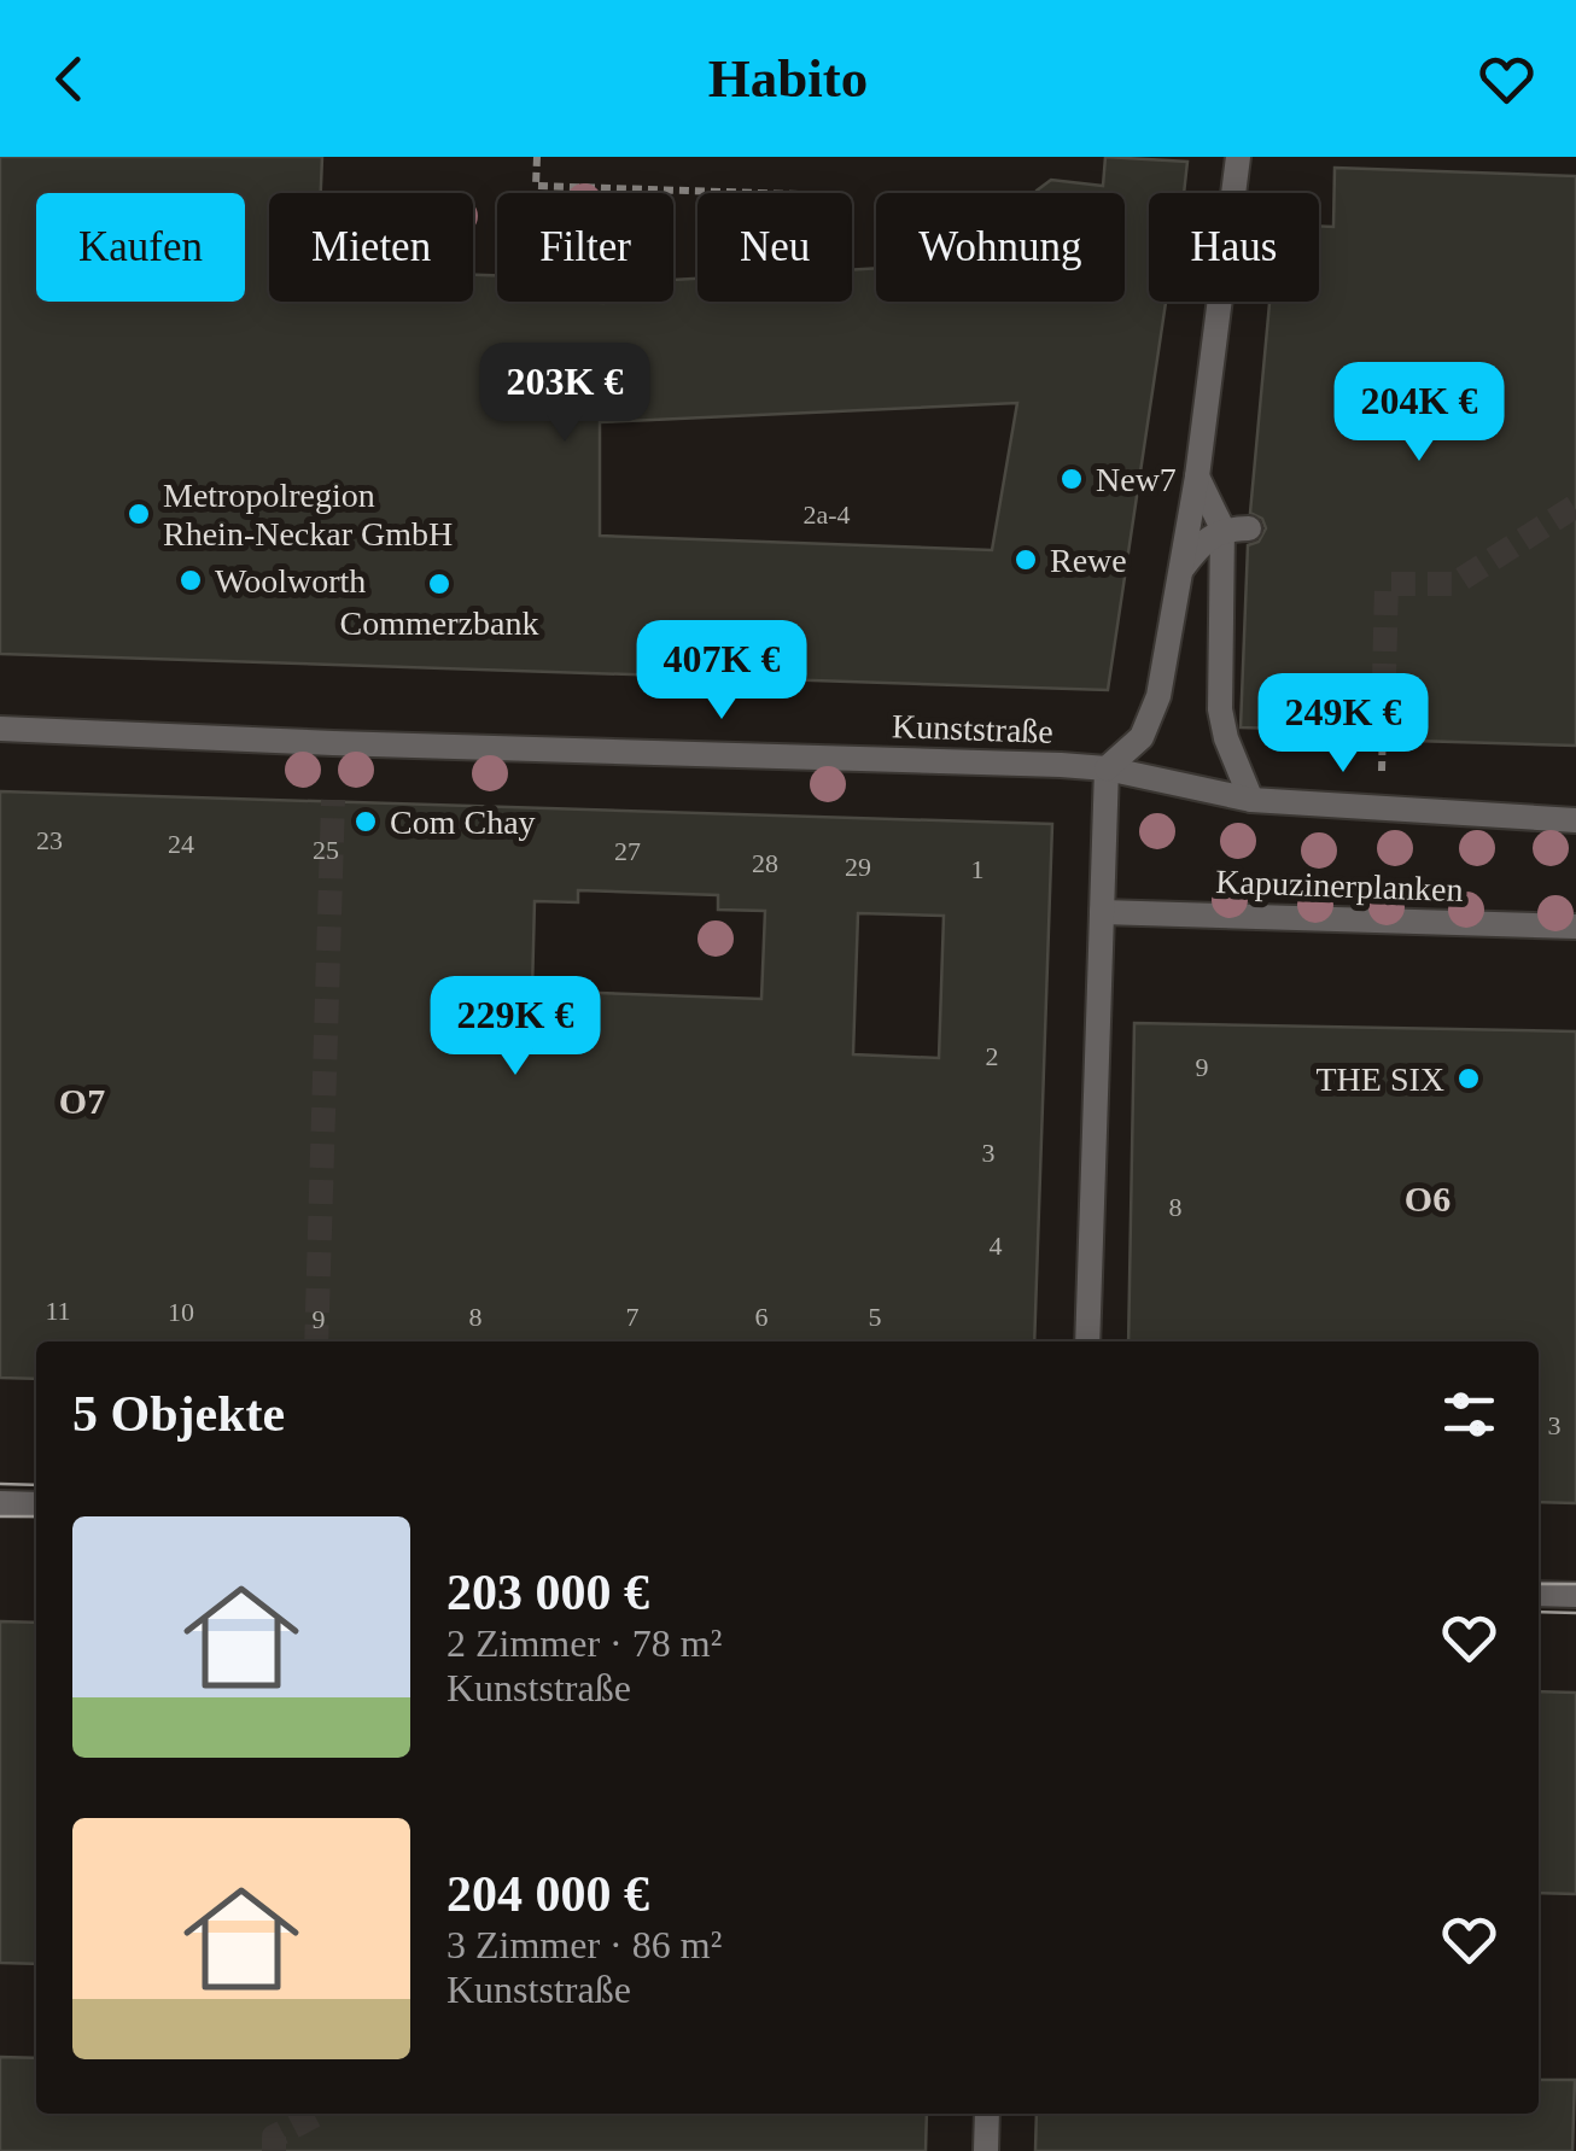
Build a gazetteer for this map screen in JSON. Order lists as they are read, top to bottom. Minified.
{"streets":{"street":["Kunststraße","Kapuzinerplanken"]},"districts":["O7","O6"],"places":["New7","Metropolregion Rhein-Neckar GmbH","Rewe","Woolworth","Commerzbank","Com Chay","THE SIX"],"house_numbers":["2a-4","23","24","25","27","28","29","1","2","9","3","8","4","11","10","8","7","6","5","9","3"],"page":{"header":"Habito","chip":["Kaufen","Mieten","Filter","Neu","Wohnung","Haus"],"price":["203K €","204K €","407K €","249K €","229K €"],"heading":"5 Objekte","list":[{"name":"203 000 €","note":"2 Zimmer · 78 m² · Kunststraße"},{"name":"204 000 €","note":"3 Zimmer · 86 m² · Kunststraße"}]}}
